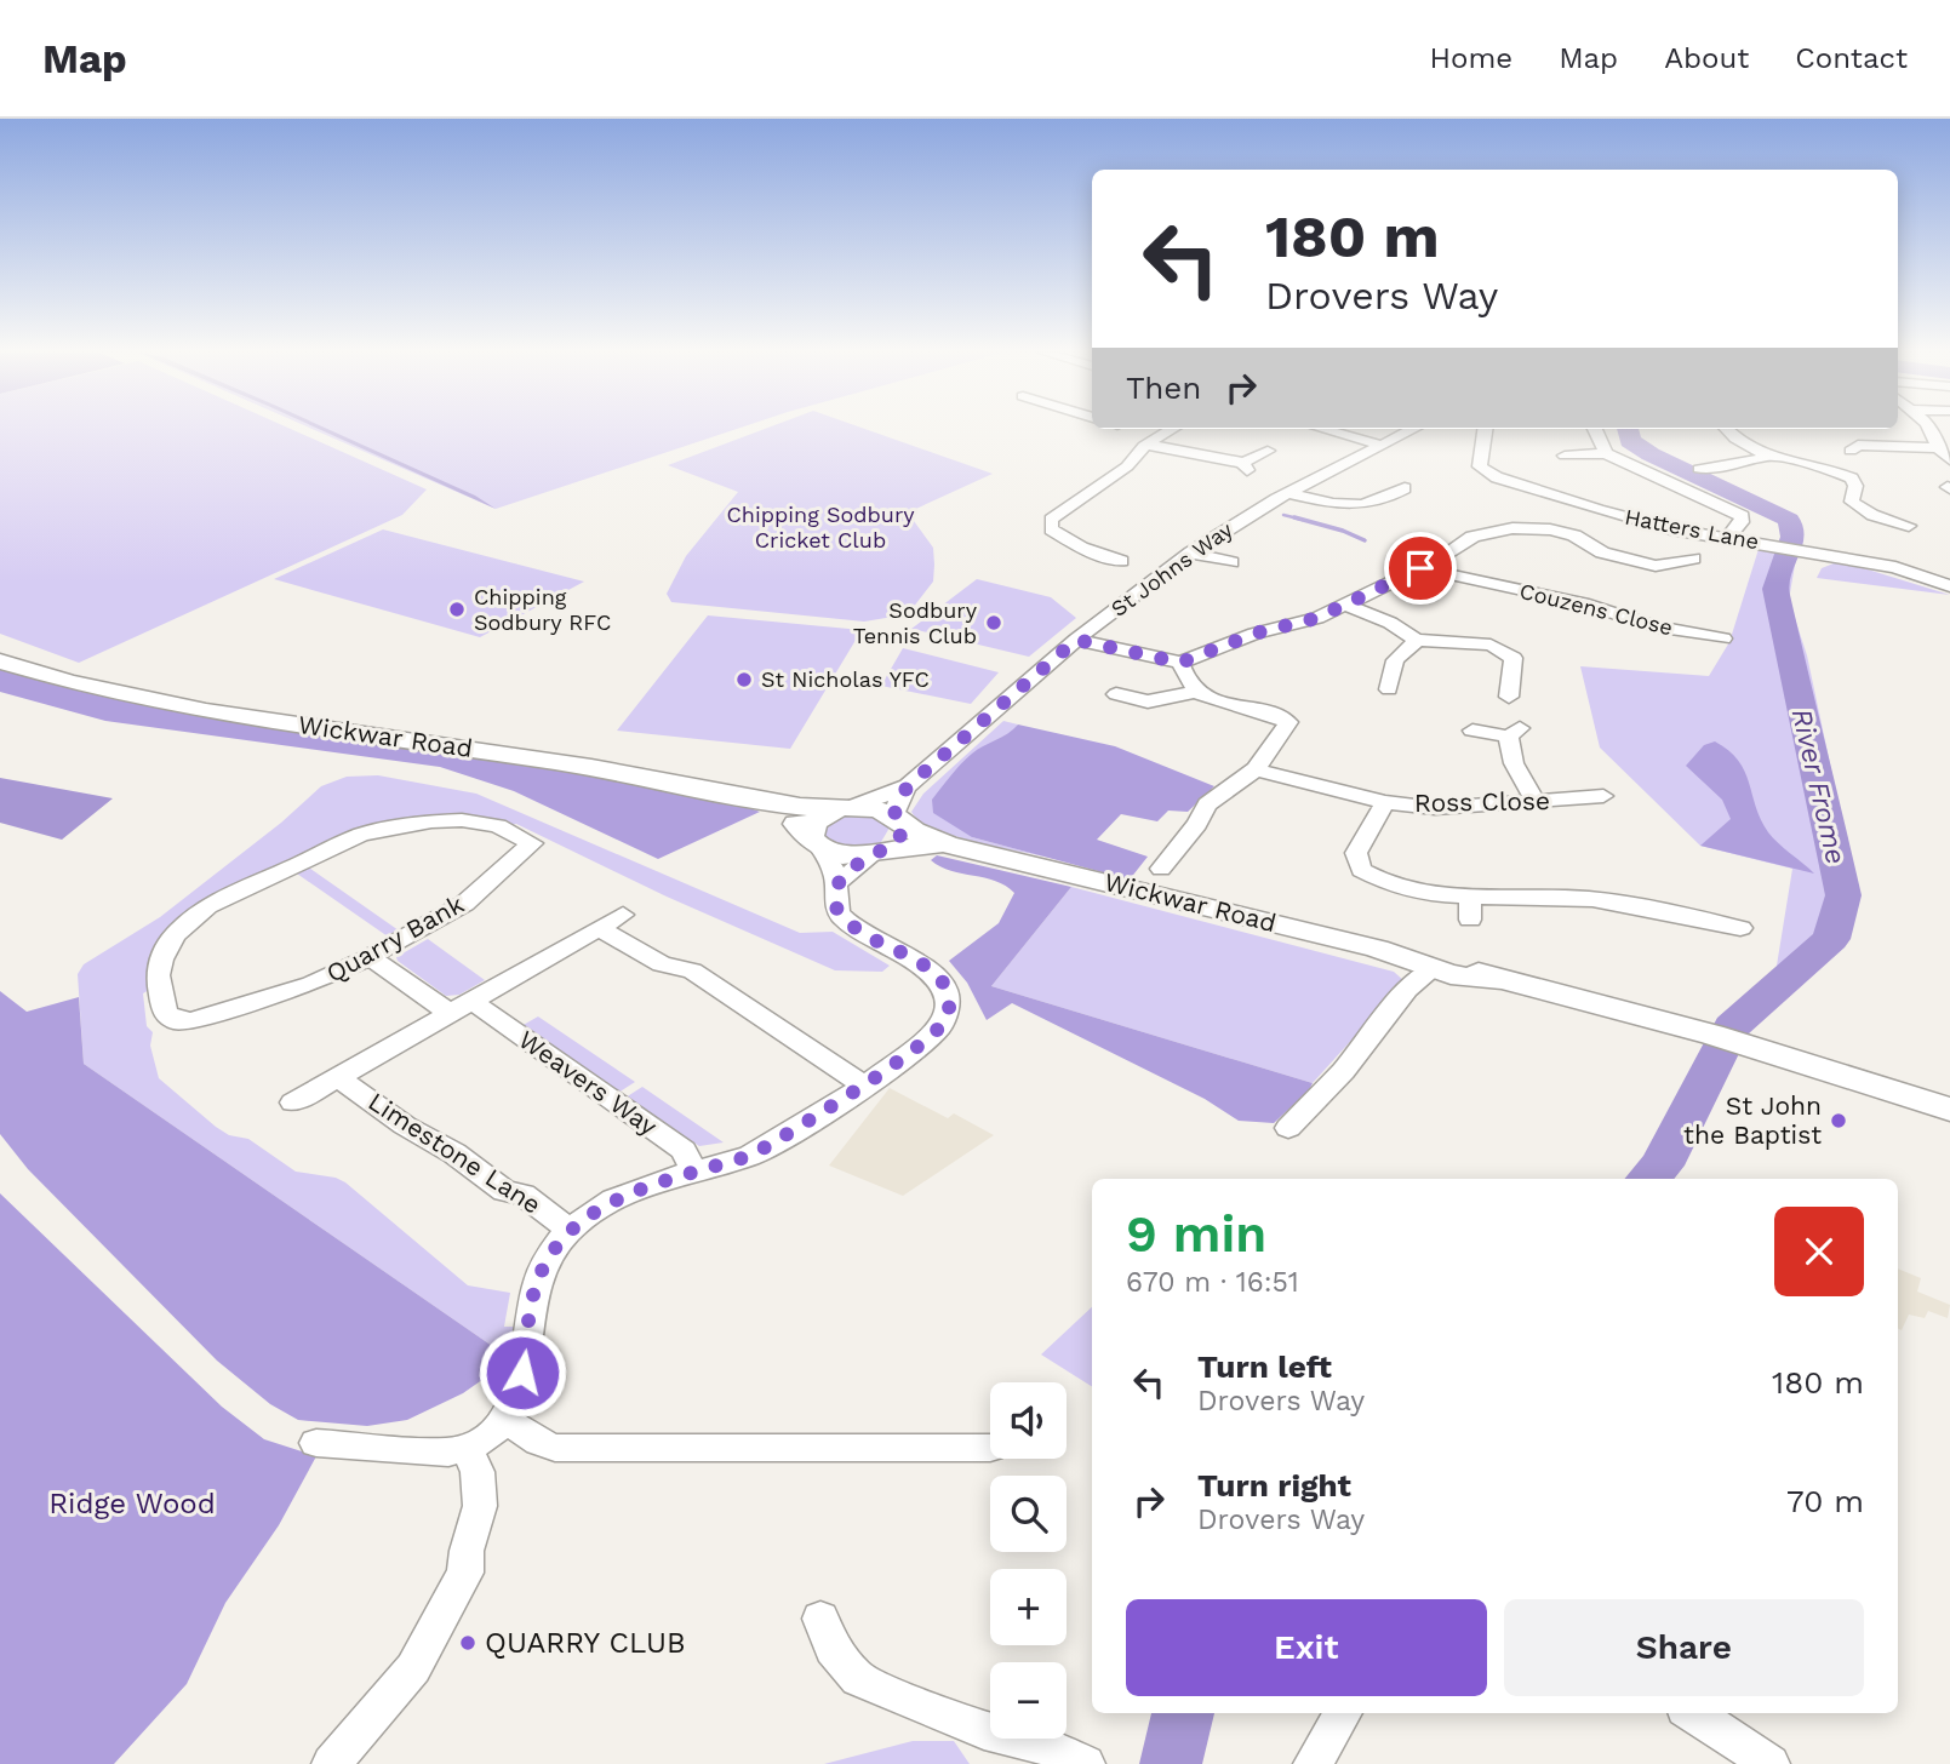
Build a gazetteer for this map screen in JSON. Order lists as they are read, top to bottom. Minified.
{"streets":{"main road":["Wickwar Road"],"street":["Hatters Lane","St Johns Way","Couzens Close","Ross Close","Quarry Bank","Weavers Way","Limestone Lane"]},"crossings":[["St Johns Way","Wickwar Road"],["Quarry Bank","Weavers Way"]],"water":["River Frome"],"parks":["Chipping Sodbury Cricket Club","Ridge Wood"],"places":["Chipping Sodbury RFC","Sodbury Tennis Club","St Nicholas YFC","St John the Baptist","QUARRY CLUB"],"page":{"header":"Map","nav":["Home","Map","About","Contact"],"turn":["180 m","Drovers Way"],"then":"Then","heading":["9 min","670 m · 16:51"],"list":[{"name":"Turn left","note":"Drovers Way","value":"180 m"},{"name":"Turn right","note":"Drovers Way","value":"70 m"}],"map_buttons":["+","−"],"buttons":["Exit","Share"]}}
